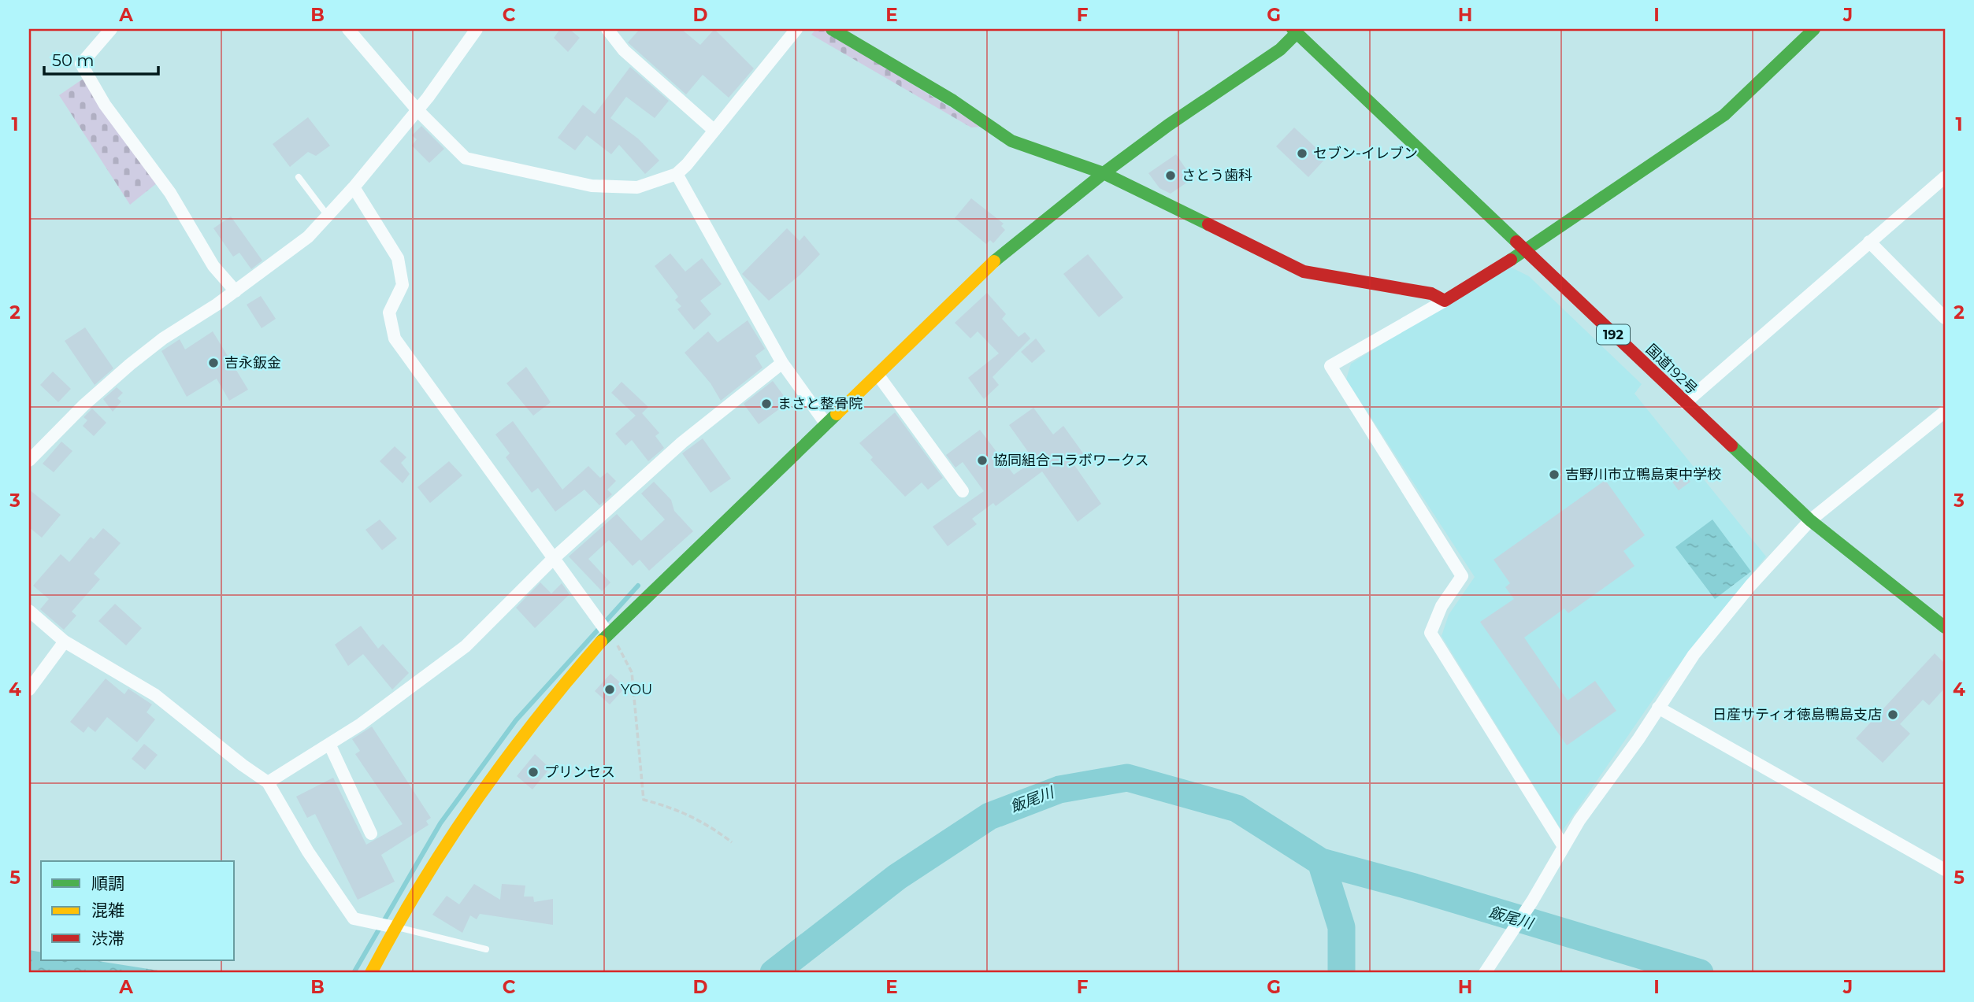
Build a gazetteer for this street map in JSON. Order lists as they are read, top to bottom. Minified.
{"streets":{"main road":["192","国道192号"]},"water":["飯尾川"],"places":["セブン-イレブン","さとう歯科","吉永鈑金","まさと整骨院","協同組合コラボワークス","吉野川市立鴨島東中学校","YOU","日産サティオ徳島鴨島支店","プリンセス"],"legend":["順調","混雑","渋滞"],"scale_bar":"50 m","grid":{"columns":["A","B","C","D","E","F","G","H","I","J"],"rows":["1","2","3","4","5"]}}
